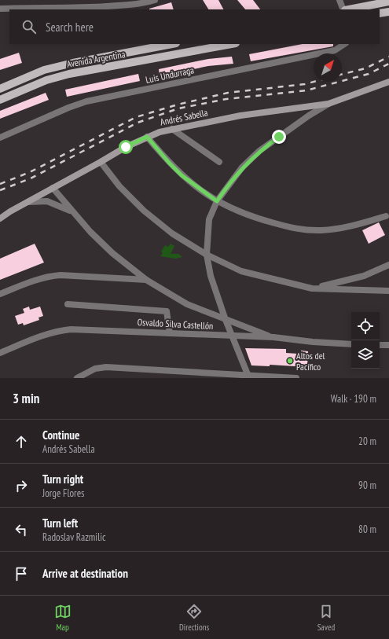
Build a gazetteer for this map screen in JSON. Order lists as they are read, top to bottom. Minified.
{"streets":{"main road":["Avenida Argentina","Andrés Sabella"],"street":["Luis Undurraga","Osvaldo Silva Castellón"]},"places":["Altos del Pacífico"],"north":"top right","page":{"search":"Search here","heading":["3 min","Walk · 190 m"],"list":[["Continue","Andrés Sabella","20 m"],["Turn right","Jorge Flores","90 m"],["Turn left","Radoslav Razmilic","80 m"],"Arrive at destination"],"nav":["Map","Directions","Saved"]}}
